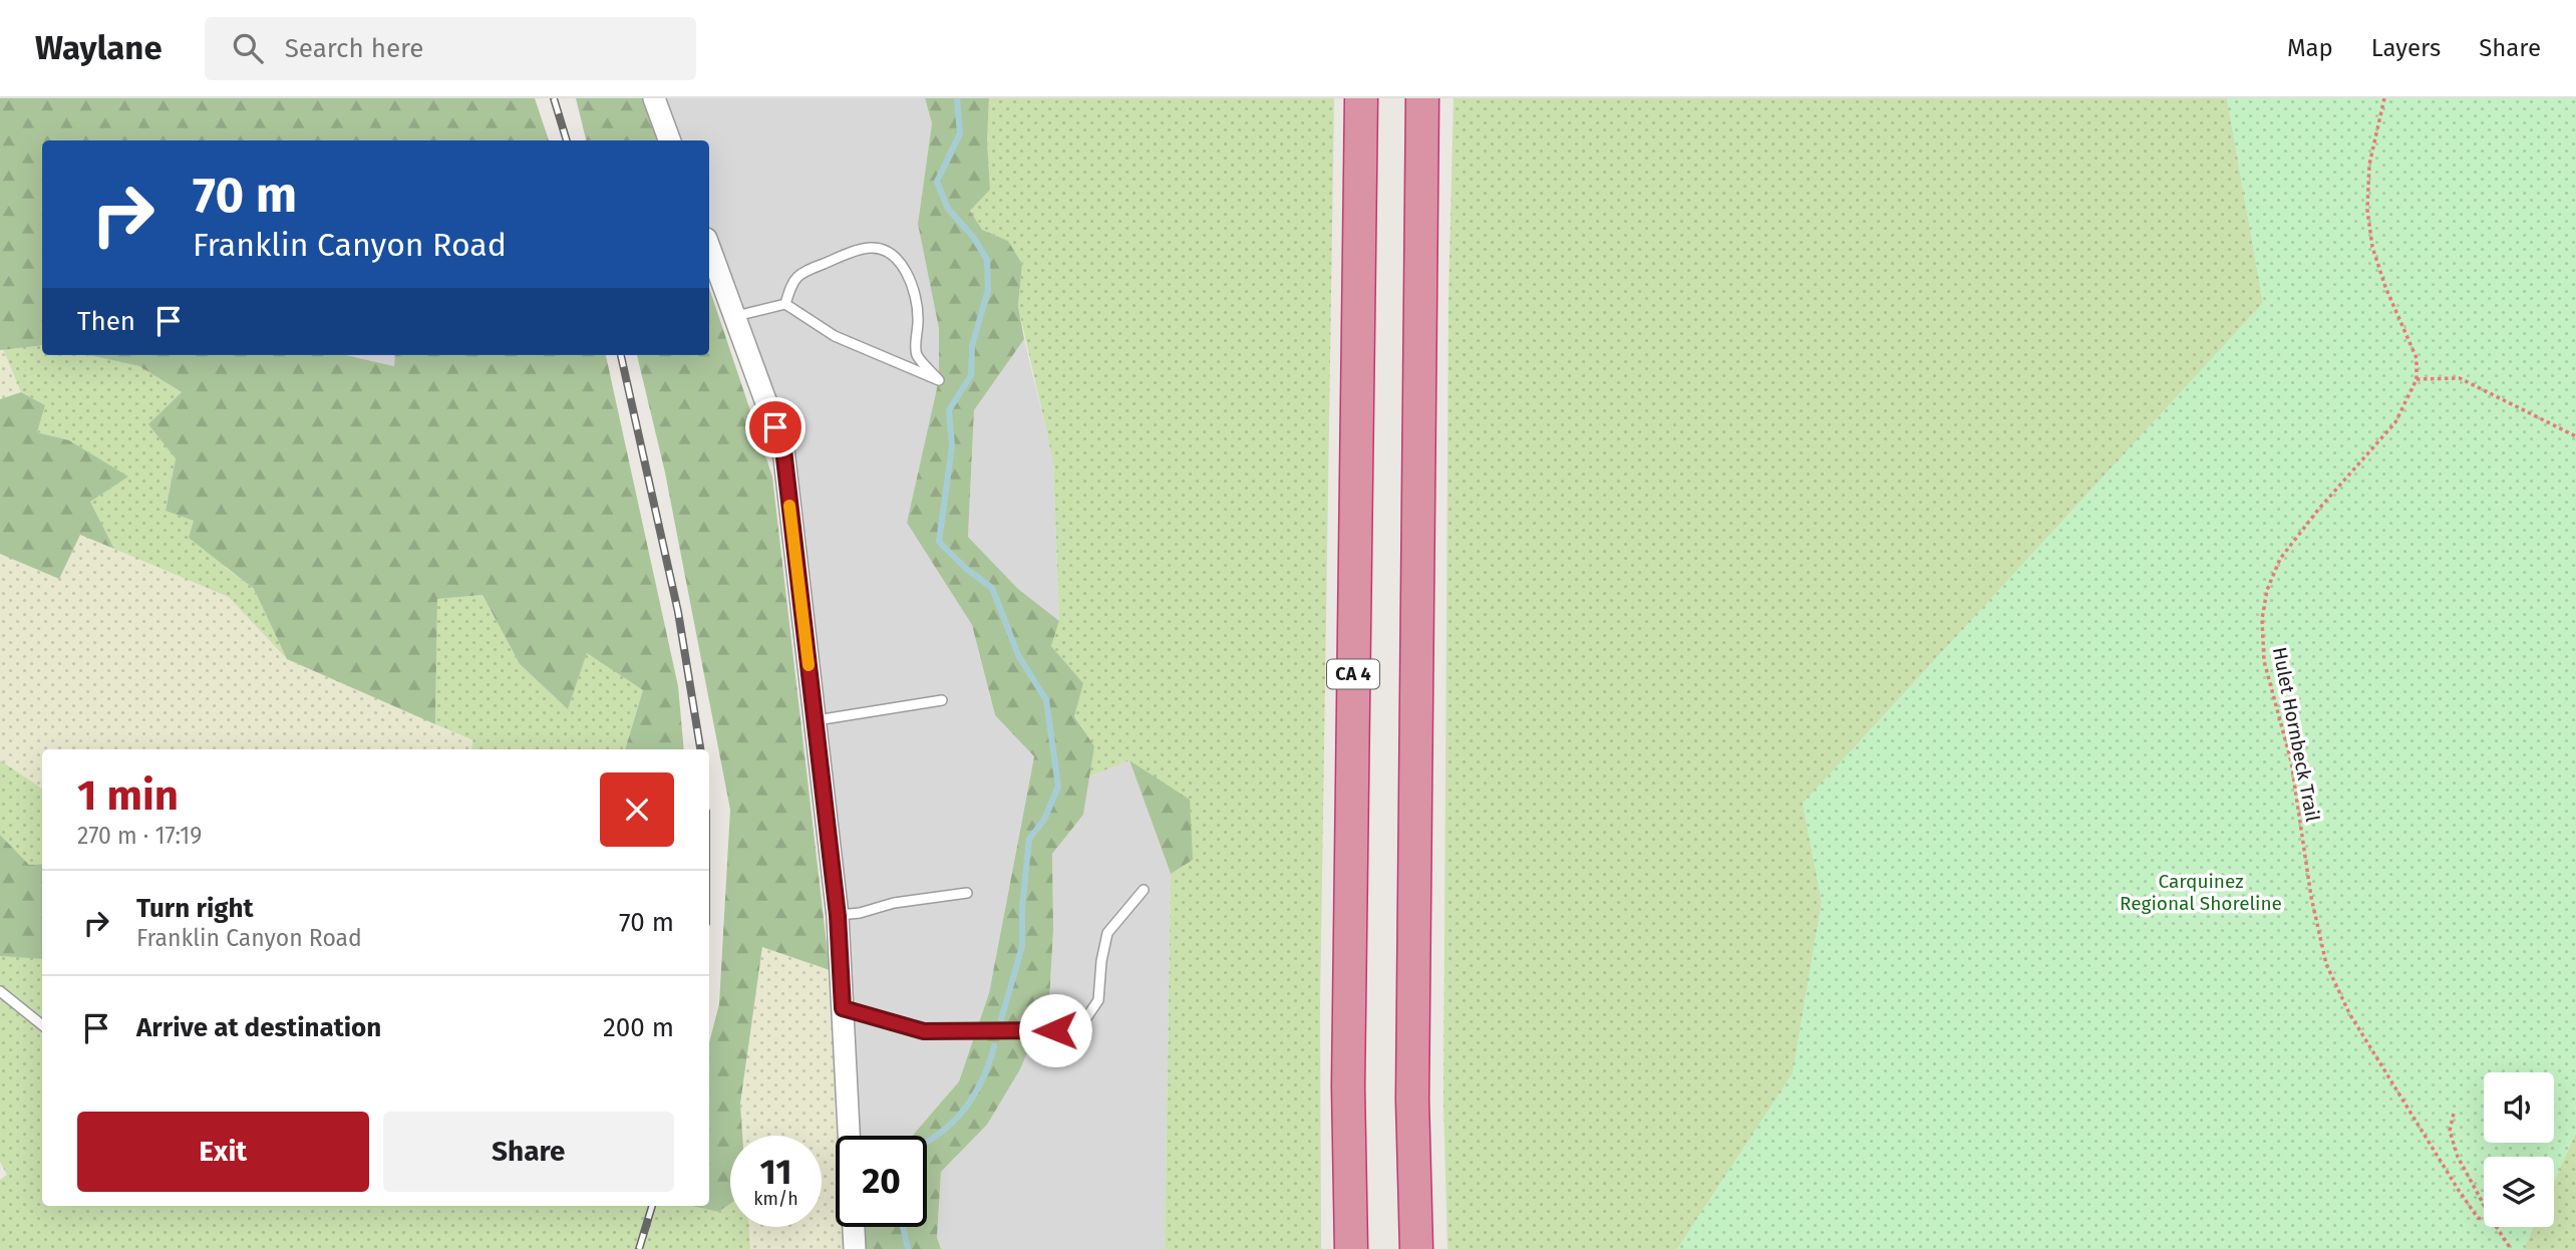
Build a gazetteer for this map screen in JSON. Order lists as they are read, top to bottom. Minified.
{"streets":{"highway":["CA 4"],"path":["Hulet Hornbeck Trail"]},"parks":["Carquinez Regional Shoreline"],"page":{"header":"Waylane","search":"Search here","nav":["Map","Layers","Share"],"turn":["70 m","Franklin Canyon Road"],"then":"Then","heading":["1 min","270 m · 17:19"],"list":[{"name":"Turn right","note":"Franklin Canyon Road","value":"70 m"},{"name":"Arrive at destination","value":"200 m"}],"buttons":["Exit","Share"],"speed":"11 km/h","limit":"20"}}
